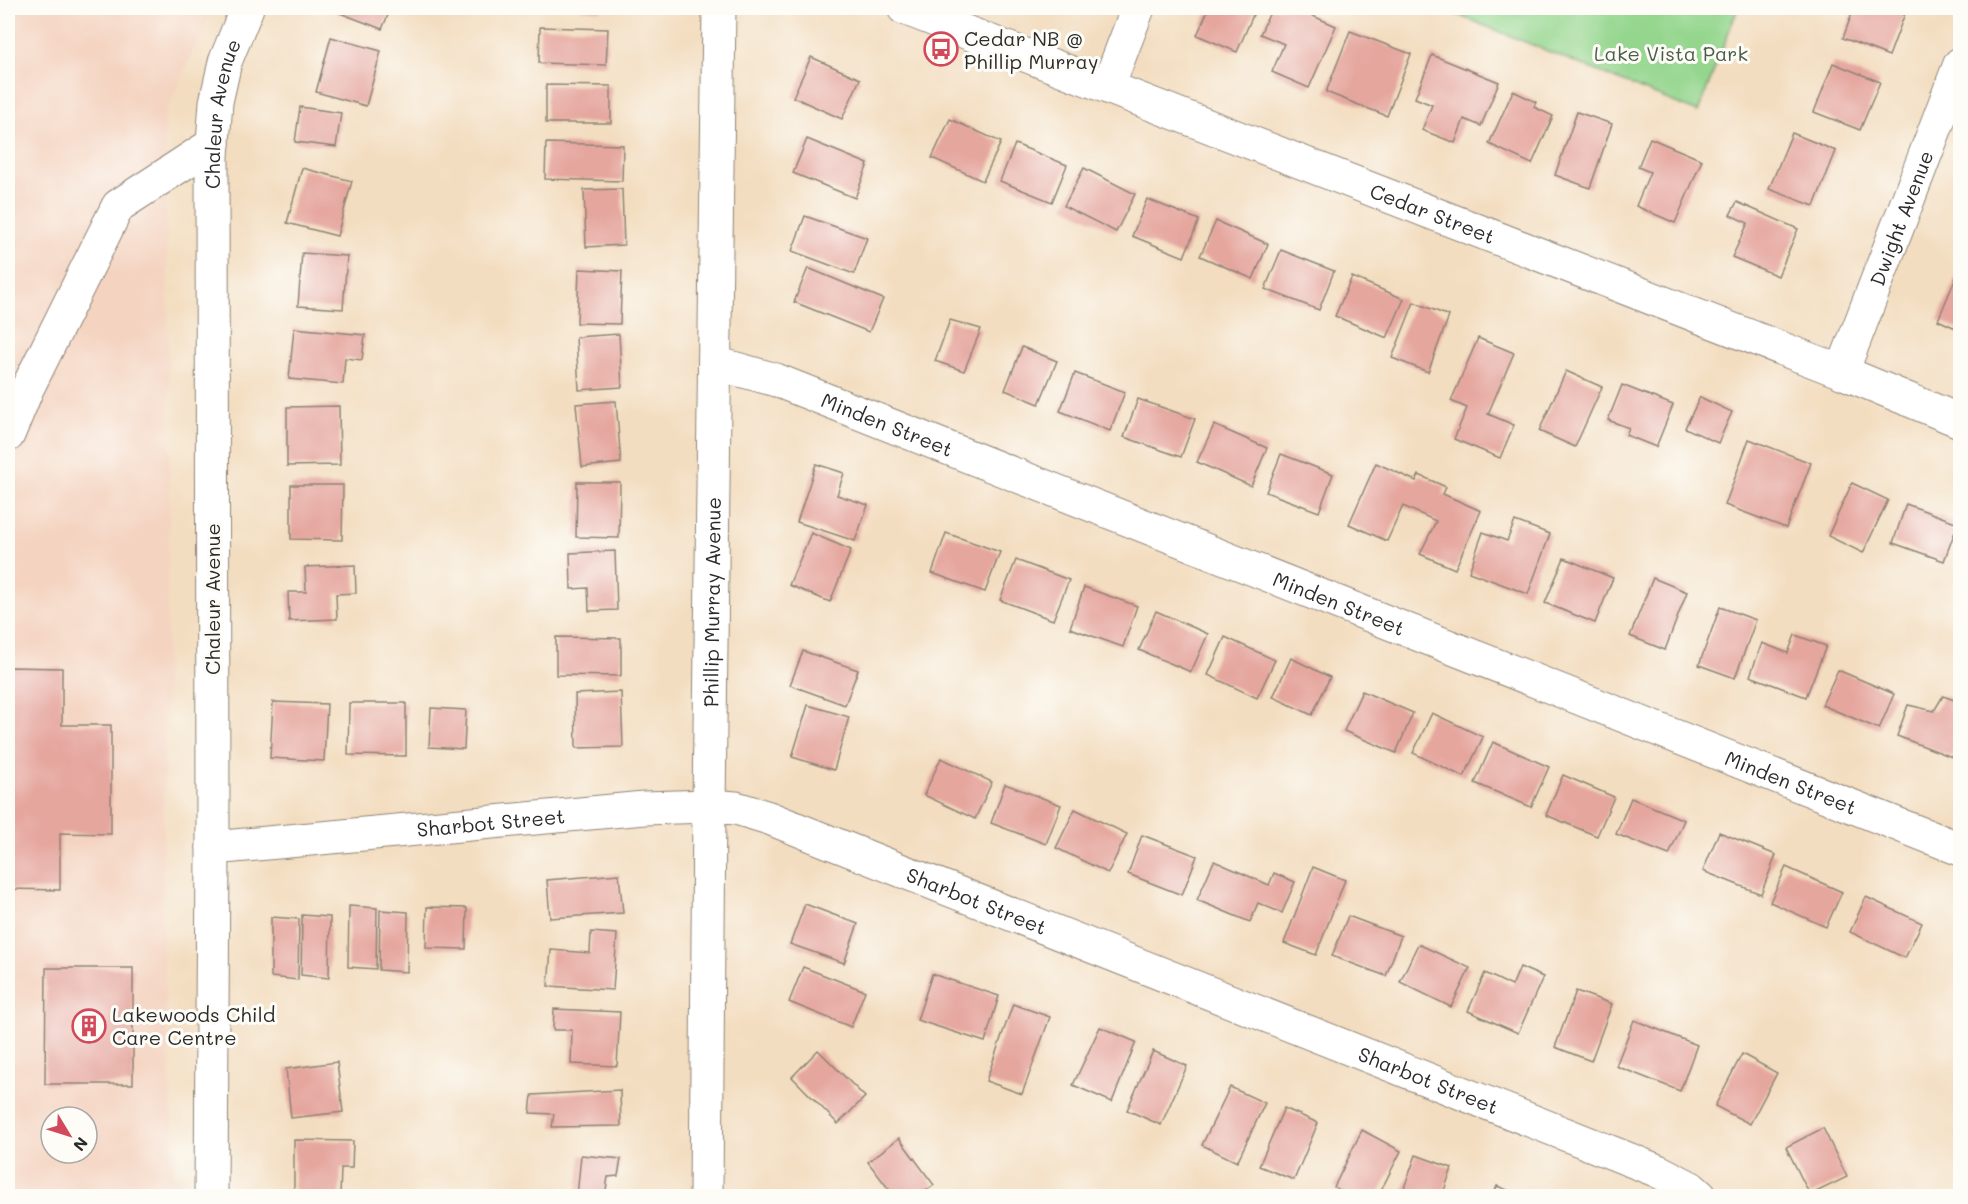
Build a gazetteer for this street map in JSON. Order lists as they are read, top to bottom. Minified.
{"streets":{"street":["Chaleur Avenue","Cedar Street","Dwight Avenue","Minden Street","Phillip Murray Avenue","Sharbot Street"]},"crossings":[["Chaleur Avenue","Sharbot Street"],["Cedar Street","Dwight Avenue"],["Minden Street","Phillip Murray Avenue"],["Phillip Murray Avenue","Sharbot Street"]],"parks":["Lake Vista Park"],"places":{"bus stop":["Cedar NB @ Phillip Murray"],"building":["Lakewoods Child Care Centre"]},"north":"bottom right"}
